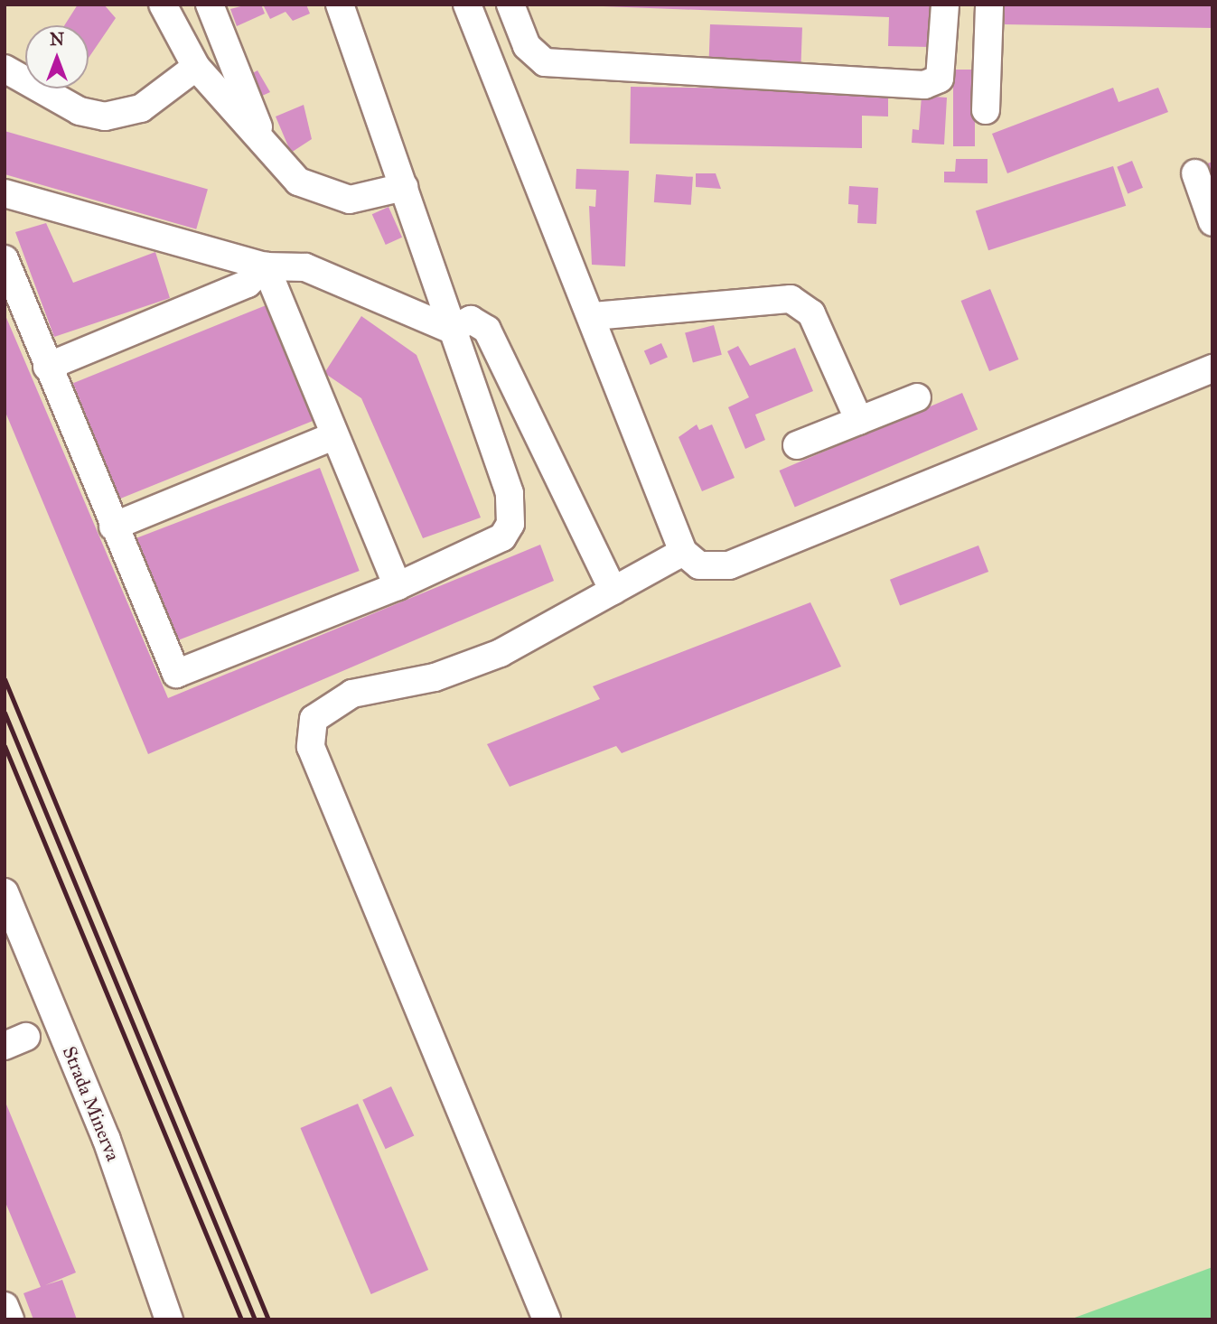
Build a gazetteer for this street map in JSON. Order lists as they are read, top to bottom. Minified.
{"streets":{"street":["Strada Minerva"]},"north":"top"}
